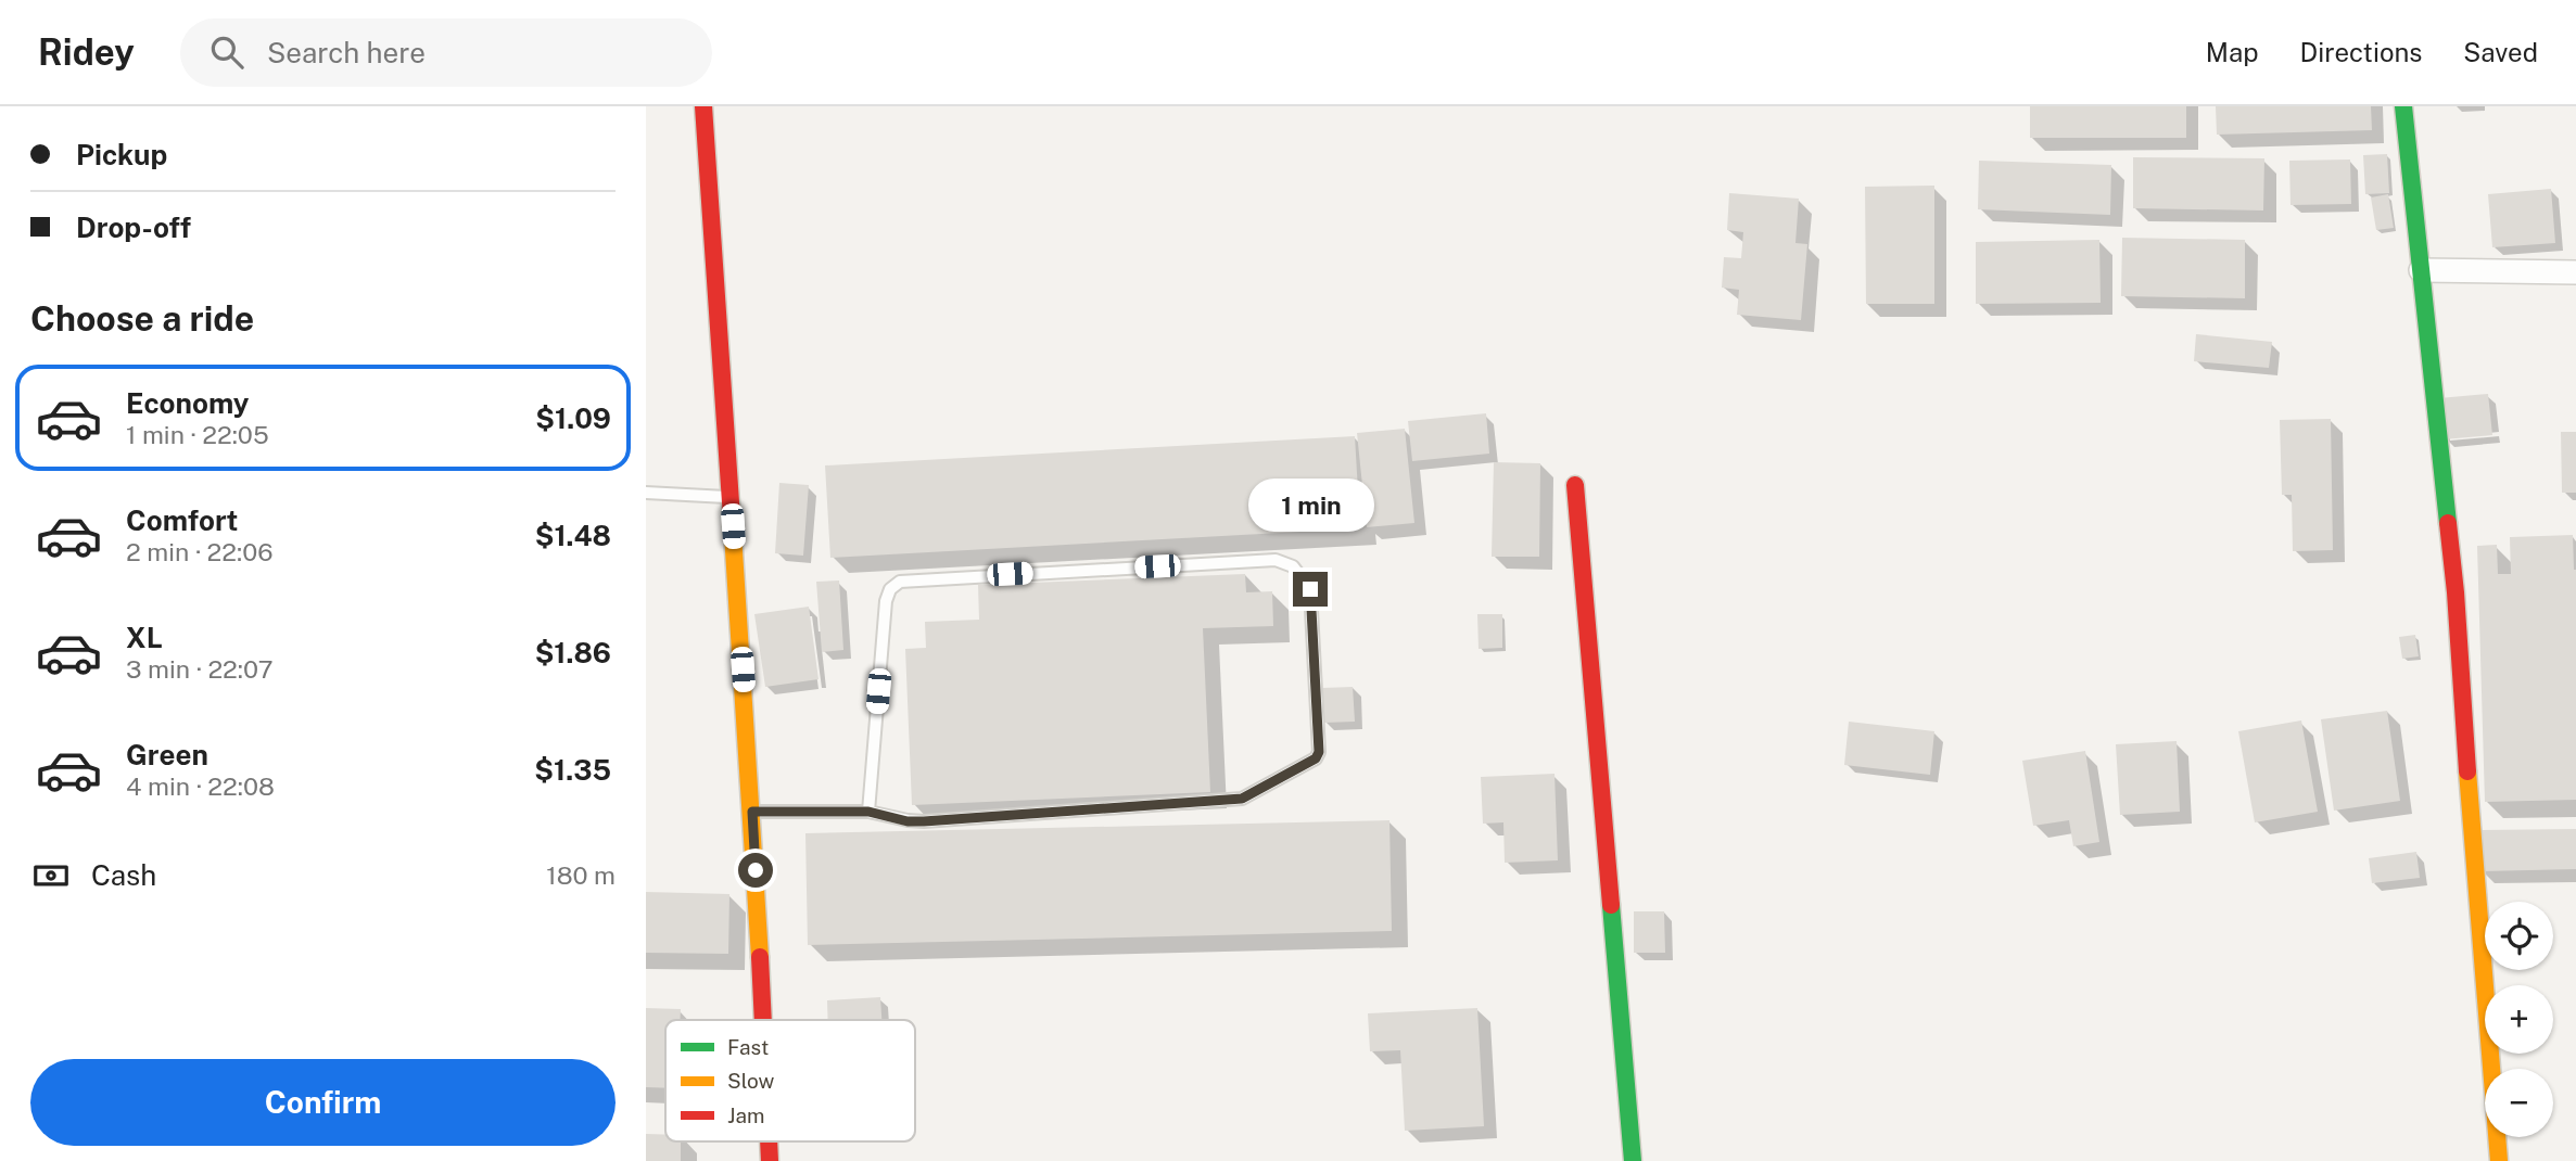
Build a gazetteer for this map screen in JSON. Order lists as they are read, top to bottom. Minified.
{"legend":["Fast","Slow","Jam"],"page":{"header":"Ridey","search":"Search here","nav":["Map","Directions","Saved"],"banner":["Pickup","Drop-off"],"heading":"Choose a ride","list":[{"name":"Economy","note":"1 min · 22:05","value":"$1.09"},{"name":"Comfort","note":"2 min · 22:06","value":"$1.48"},{"name":"XL","note":"3 min · 22:07","value":"$1.86"},{"name":"Green","note":"4 min · 22:08","value":"$1.35"}],"bubble":"1 min","pay":["Cash","180 m"],"map_buttons":["+","−"],"buttons":"Confirm"}}
